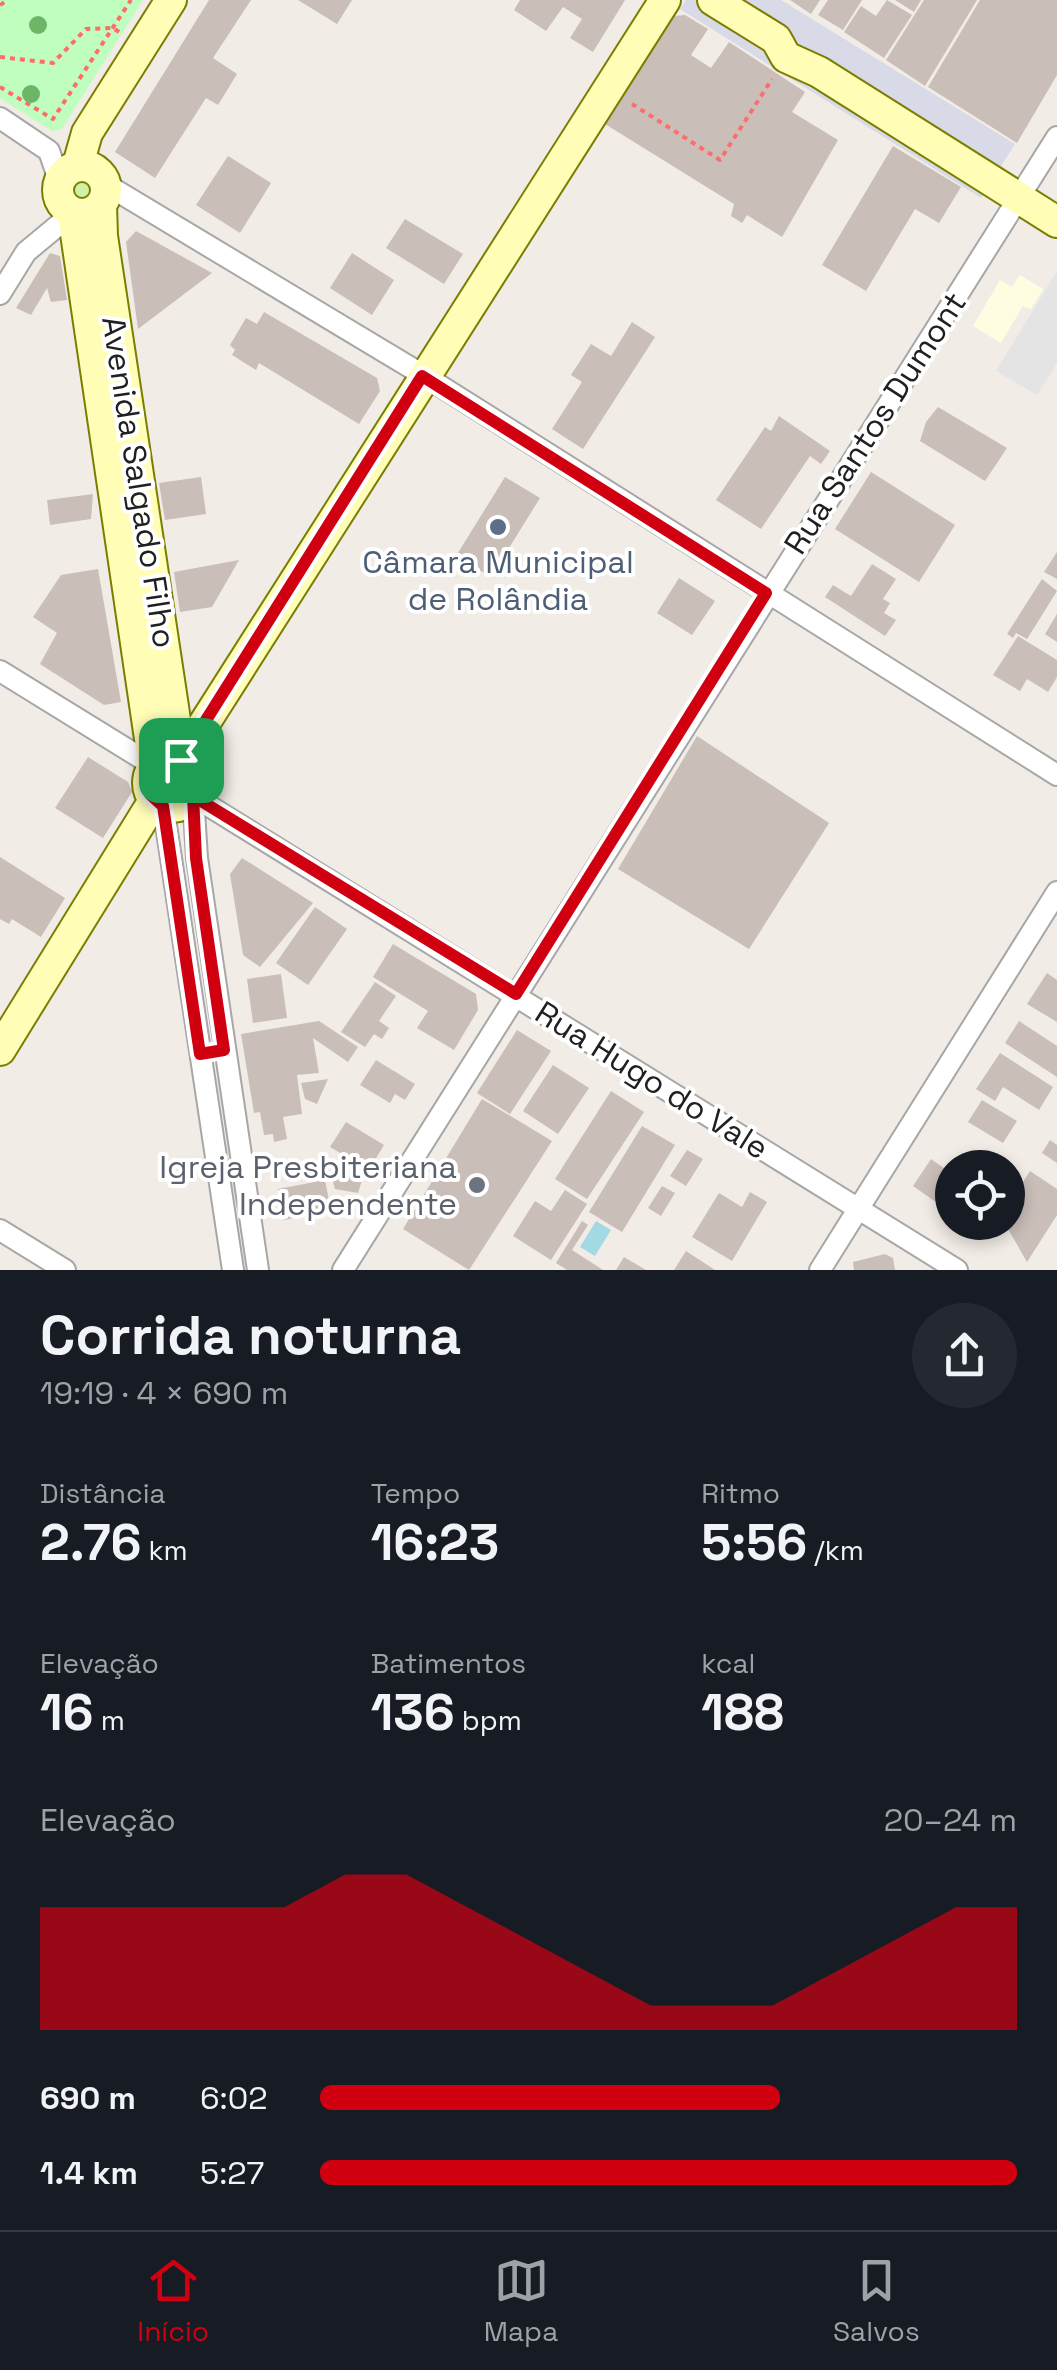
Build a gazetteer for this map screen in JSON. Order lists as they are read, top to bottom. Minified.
{"streets":{"street":["Rua Santos Dumont","Avenida Salgado Filho","Rua Hugo do Vale"]},"crossings":[["Rua Santos Dumont","Rua Hugo do Vale"],["Avenida Salgado Filho","Rua Hugo do Vale"]],"places":["Câmara Municipal de Rolândia","Igreja Presbiteriana Independente"],"page":{"heading":["Corrida noturna","19:19 · 4 × 690 m"],"stats":[["Distância","2.76 km"],["Tempo","16:23"],["Ritmo","5:56 /km"],["Elevação","16 m"],["Batimentos","136 bpm"],["kcal","188"]],"chart":["Elevação","20–24 m"],"list":[{"name":"690 m","note":"6:02"},{"name":"1.4 km","note":"5:27"}],"tabs":["Início","Mapa","Salvos"]}}
